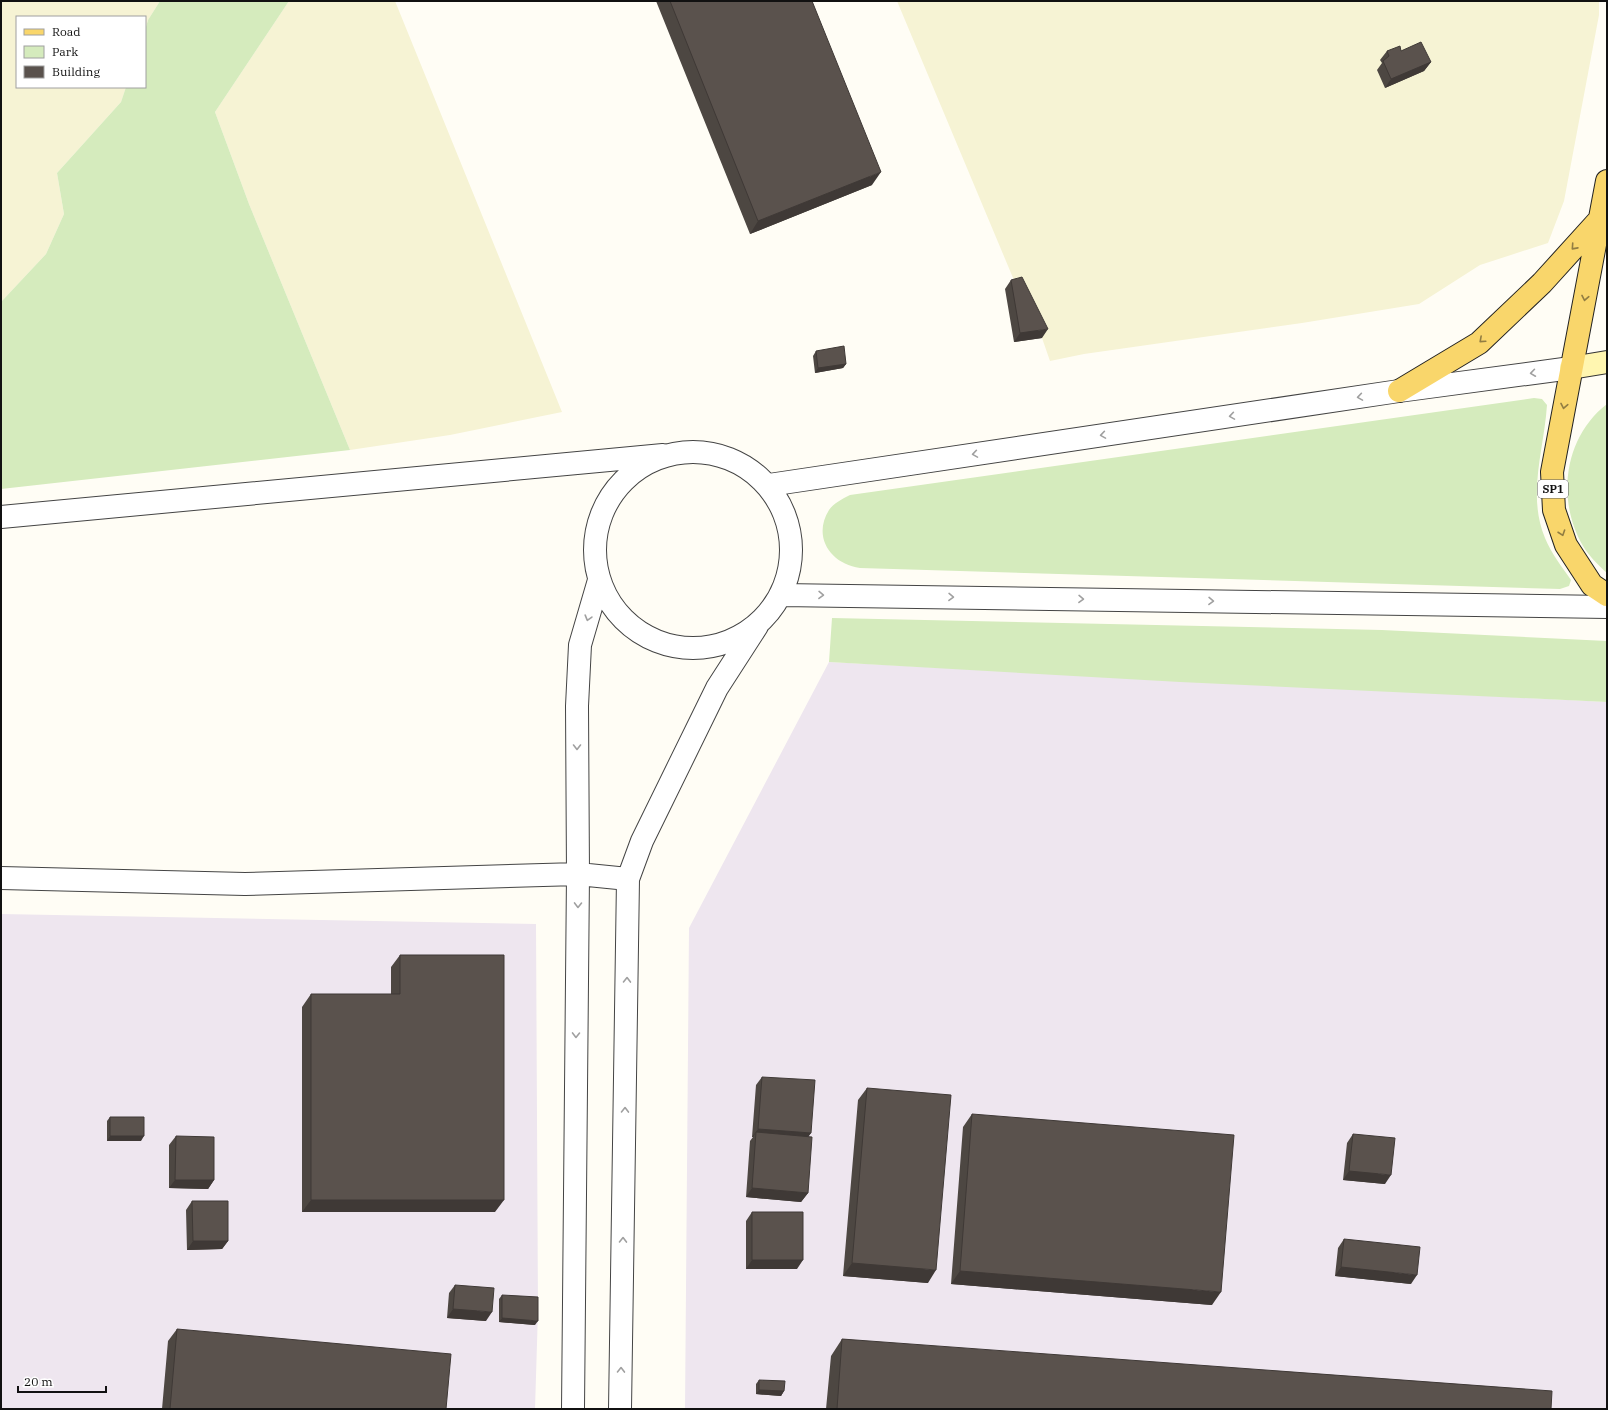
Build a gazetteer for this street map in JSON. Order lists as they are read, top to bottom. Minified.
{"streets":{"main road":["SP1"]},"legend":["Road","Park","Building"],"scale_bar":"20 m"}
